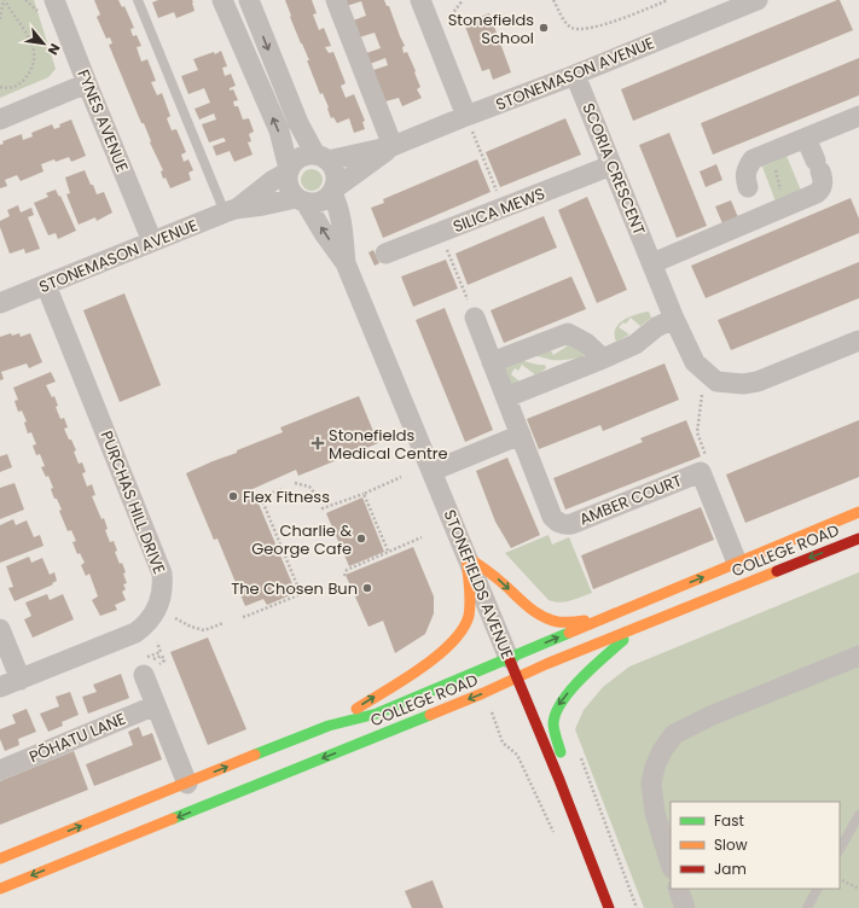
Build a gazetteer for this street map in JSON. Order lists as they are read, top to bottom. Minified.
{"streets":{"main road":["COLLEGE ROAD","STONEFIELDS AVENUE"],"street":["STONEMASON AVENUE","FYNES AVENUE","SCORIA CRESCENT","SILICA MEWS","AMBER COURT","PURCHAS HILL DRIVE","PŌHATU LANE"]},"crossings":[["STONEMASON AVENUE","FYNES AVENUE"],["STONEMASON AVENUE","SCORIA CRESCENT"],["STONEMASON AVENUE","PURCHAS HILL DRIVE"],["STONEMASON AVENUE","STONEFIELDS AVENUE"],["SCORIA CRESCENT","SILICA MEWS"],["AMBER COURT","COLLEGE ROAD"],["COLLEGE ROAD","STONEFIELDS AVENUE"]],"places":{"other":["Stonefields School","Flex Fitness","Charlie & George Cafe","The Chosen Bun"],"health":["Stonefields Medical Centre"]},"legend":["Fast","Slow","Jam"],"north":"bottom right"}
